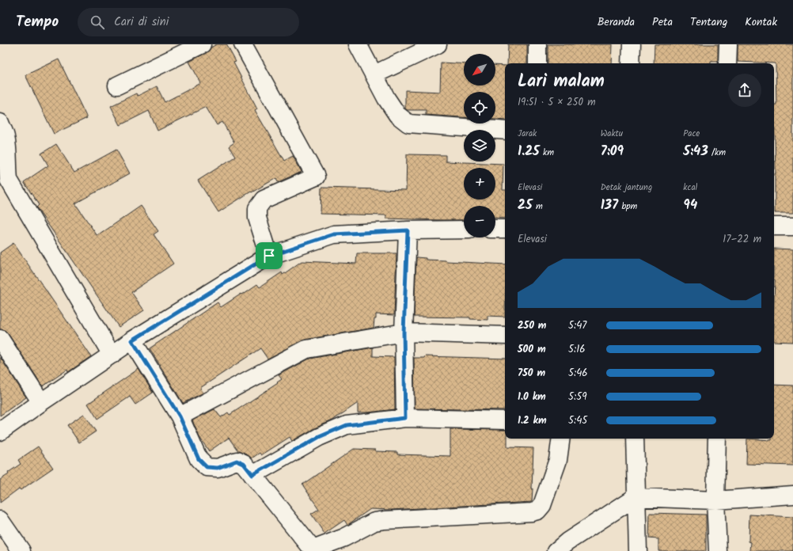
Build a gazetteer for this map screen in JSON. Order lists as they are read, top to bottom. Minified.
{"north":"bottom left","page":{"header":"Tempo","search":"Cari di sini","nav":["Beranda","Peta","Tentang","Kontak"],"map_buttons":["+","−"],"heading":["Lari malam","19:51 · 5 × 250 m"],"stats":[["Jarak","1.25 km"],["Waktu","7:09"],["Pace","5:43 /km"],["Elevasi","25 m"],["Detak jantung","137 bpm"],["kcal","94"]],"chart":["Elevasi","17–22 m"],"list":[{"name":"250 m","note":"5:47"},{"name":"500 m","note":"5:16"},{"name":"750 m","note":"5:46"},{"name":"1.0 km","note":"5:59"},{"name":"1.2 km","note":"5:45"}]}}
